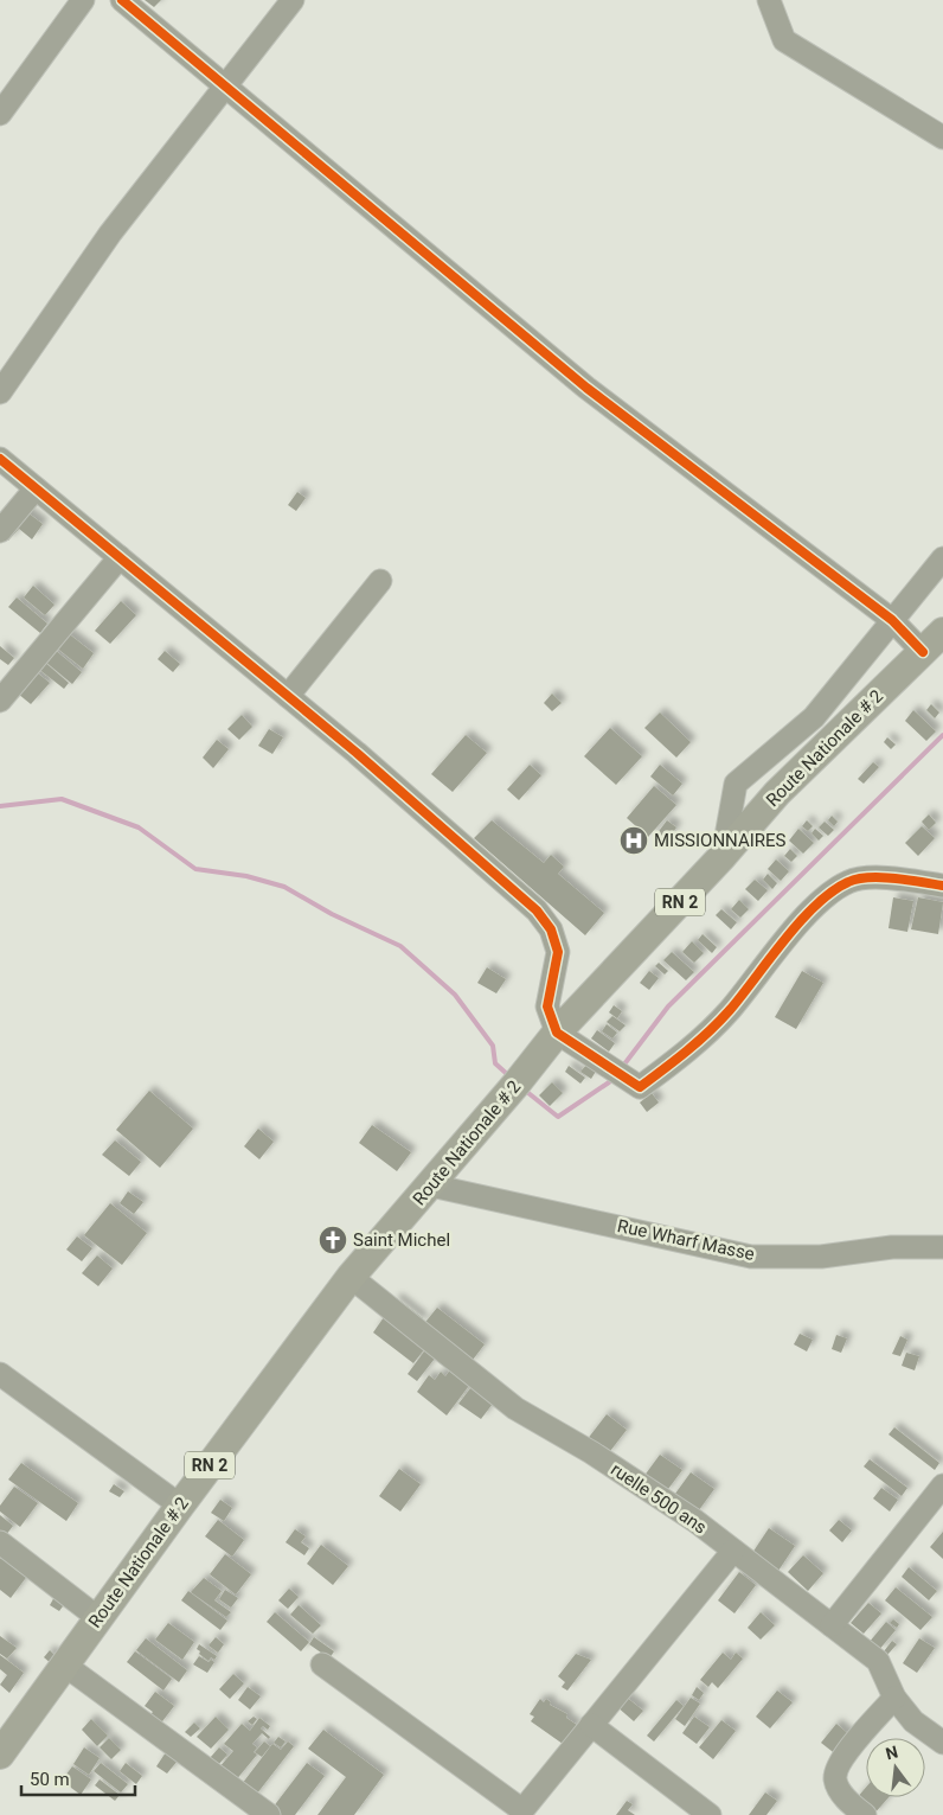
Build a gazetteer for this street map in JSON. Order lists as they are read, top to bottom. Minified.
{"streets":{"main road":["Route Nationale # 2","RN 2"],"street":["Rue Wharf Masse","ruelle 500 ans"]},"crossings":[["Route Nationale # 2","Rue Wharf Masse"],["Route Nationale # 2","ruelle 500 ans"]],"places":{"hospital":["MISSIONNAIRES"],"church":["Saint Michel"]},"scale_bar":"50 m","north":"top"}
